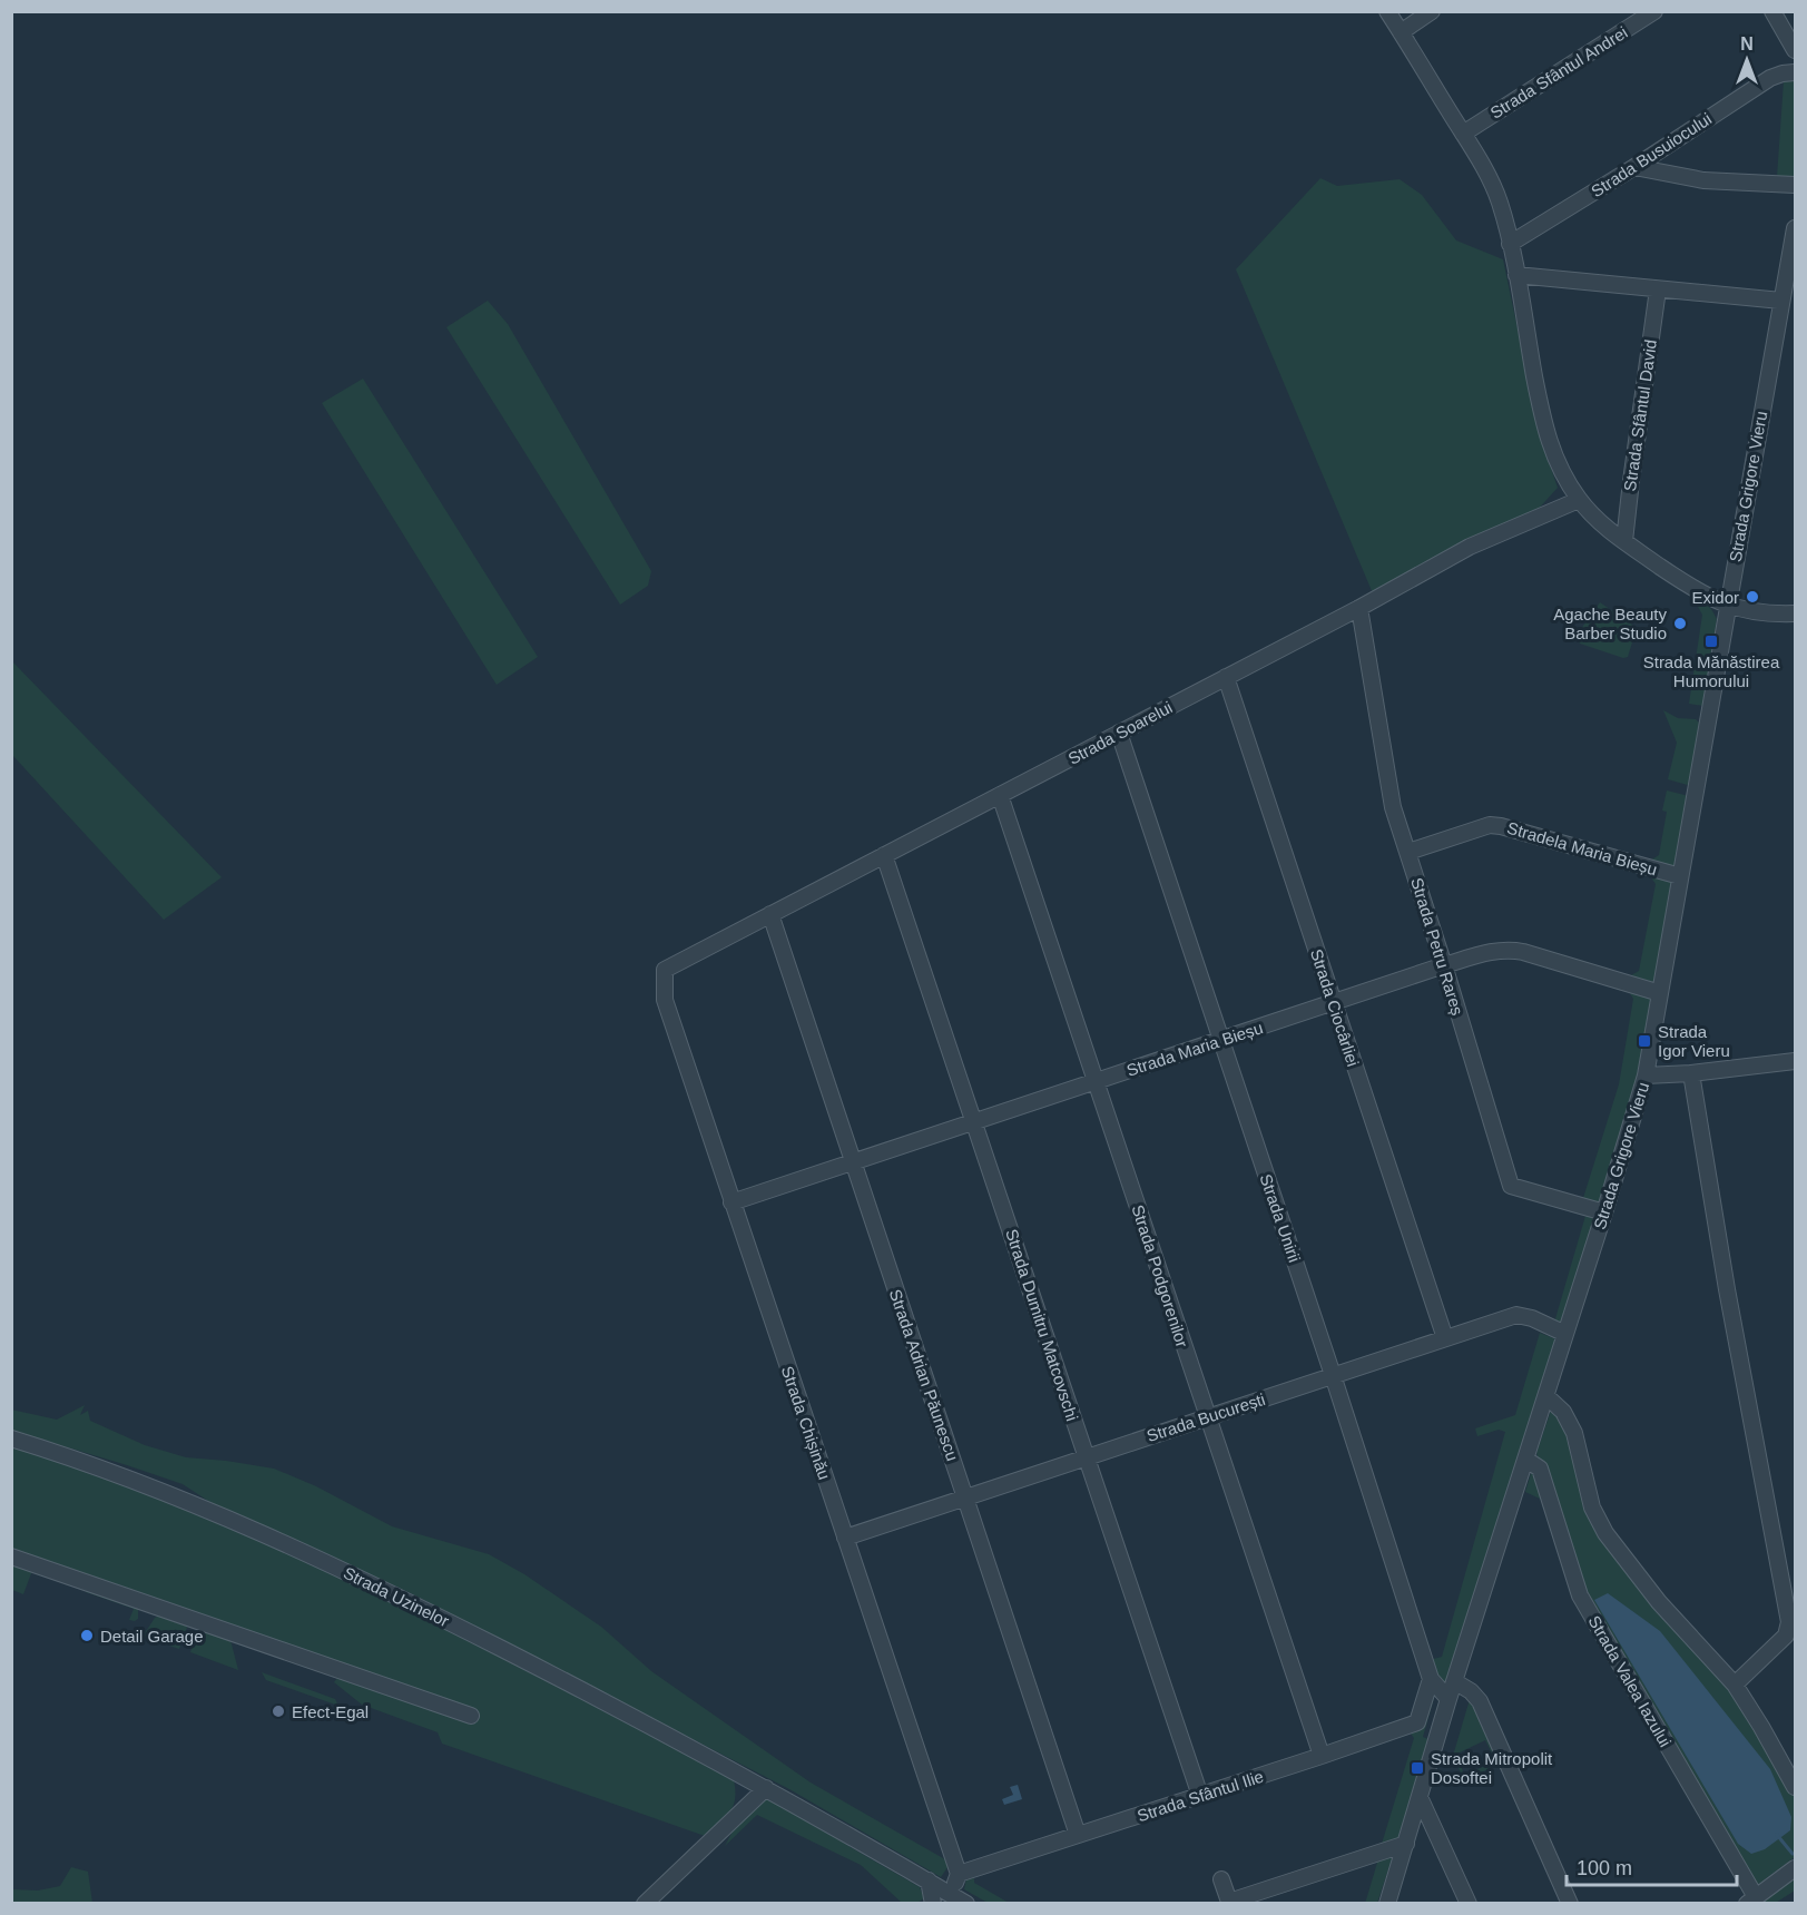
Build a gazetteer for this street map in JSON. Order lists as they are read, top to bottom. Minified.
{"streets":{"street":["Strada Sfântul Andrei","Strada Busuiocului","Strada Sfântul David","Strada Grigore Vieru","Strada Soarelui","Stradela Maria Bieșu","Strada Petru Rareș","Strada Ciocârliei","Strada Maria Bieșu","Strada Unirii","Strada Podgorenilor","Strada Dumitru Matcovschi","Strada Adrian Păunescu","Strada București","Strada Chișinău","Strada Uzinelor","Strada Valea Iazului","Strada Sfântul Ilie"]},"crossings":[["Strada Grigore Vieru","Stradela Maria Bieșu"],["Strada Grigore Vieru","Strada Petru Rareș"],["Strada Grigore Vieru","Strada Maria Bieșu"],["Strada Grigore Vieru","Strada Unirii"],["Strada Grigore Vieru","Strada București"],["Strada Grigore Vieru","Strada Valea Iazului"],["Strada Soarelui","Strada Petru Rareș"],["Strada Soarelui","Strada Ciocârliei"],["Strada Soarelui","Strada Unirii"],["Strada Soarelui","Strada Podgorenilor"],["Strada Soarelui","Strada Dumitru Matcovschi"],["Strada Soarelui","Strada Adrian Păunescu"],["Strada Soarelui","Strada Chișinău"],["Stradela Maria Bieșu","Strada Petru Rareș"],["Strada Petru Rareș","Strada Maria Bieșu"],["Strada Ciocârliei","Strada Maria Bieșu"],["Strada Ciocârliei","Strada București"],["Strada Maria Bieșu","Strada Unirii"],["Strada Maria Bieșu","Strada Podgorenilor"],["Strada Maria Bieșu","Strada Dumitru Matcovschi"],["Strada Maria Bieșu","Strada Adrian Păunescu"],["Strada Maria Bieșu","Strada Chișinău"],["Strada Unirii","Strada București"],["Strada Unirii","Strada Sfântul Ilie"],["Strada Podgorenilor","Strada București"],["Strada Podgorenilor","Strada Sfântul Ilie"],["Strada Dumitru Matcovschi","Strada București"],["Strada Dumitru Matcovschi","Strada Sfântul Ilie"],["Strada Adrian Păunescu","Strada București"],["Strada Adrian Păunescu","Strada Sfântul Ilie"],["Strada București","Strada Chișinău"],["Strada Chișinău","Strada Sfântul Ilie"]],"places":{"other":["Exidor","Agache Beauty Barber Studio","Detail Garage","Efect-Egal"],"transit":["Strada Mănăstirea Humorului","Strada Igor Vieru","Strada Mitropolit Dosoftei"]},"scale_bar":"100 m","north":"top"}
